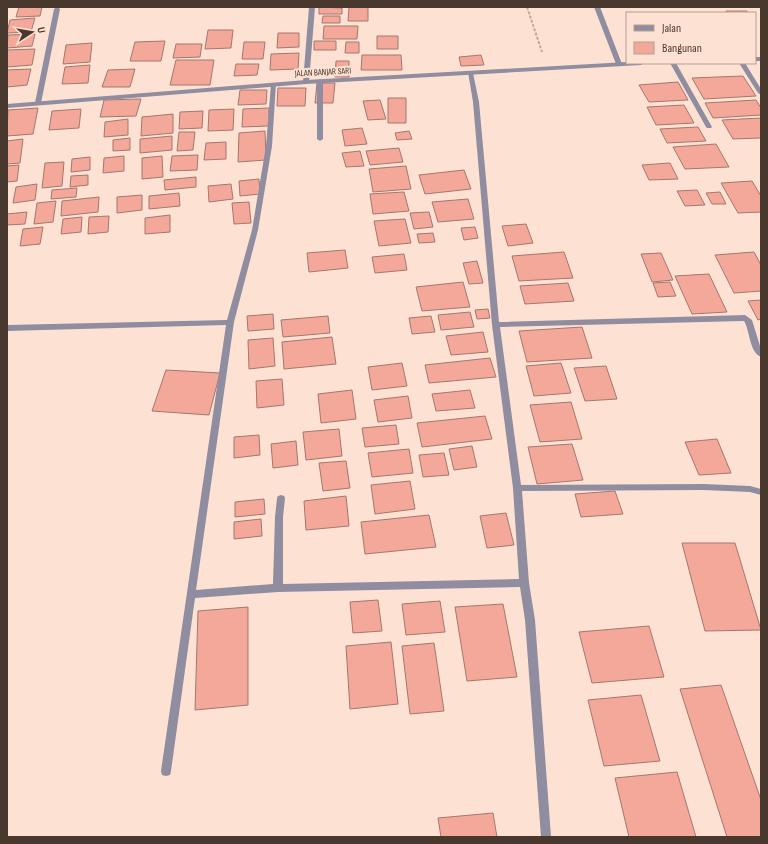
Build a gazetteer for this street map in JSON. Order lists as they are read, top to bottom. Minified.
{"streets":{"street":["JALAN BANJAR SARI"]},"legend":["Jalan","Bangunan"],"north":"right"}
